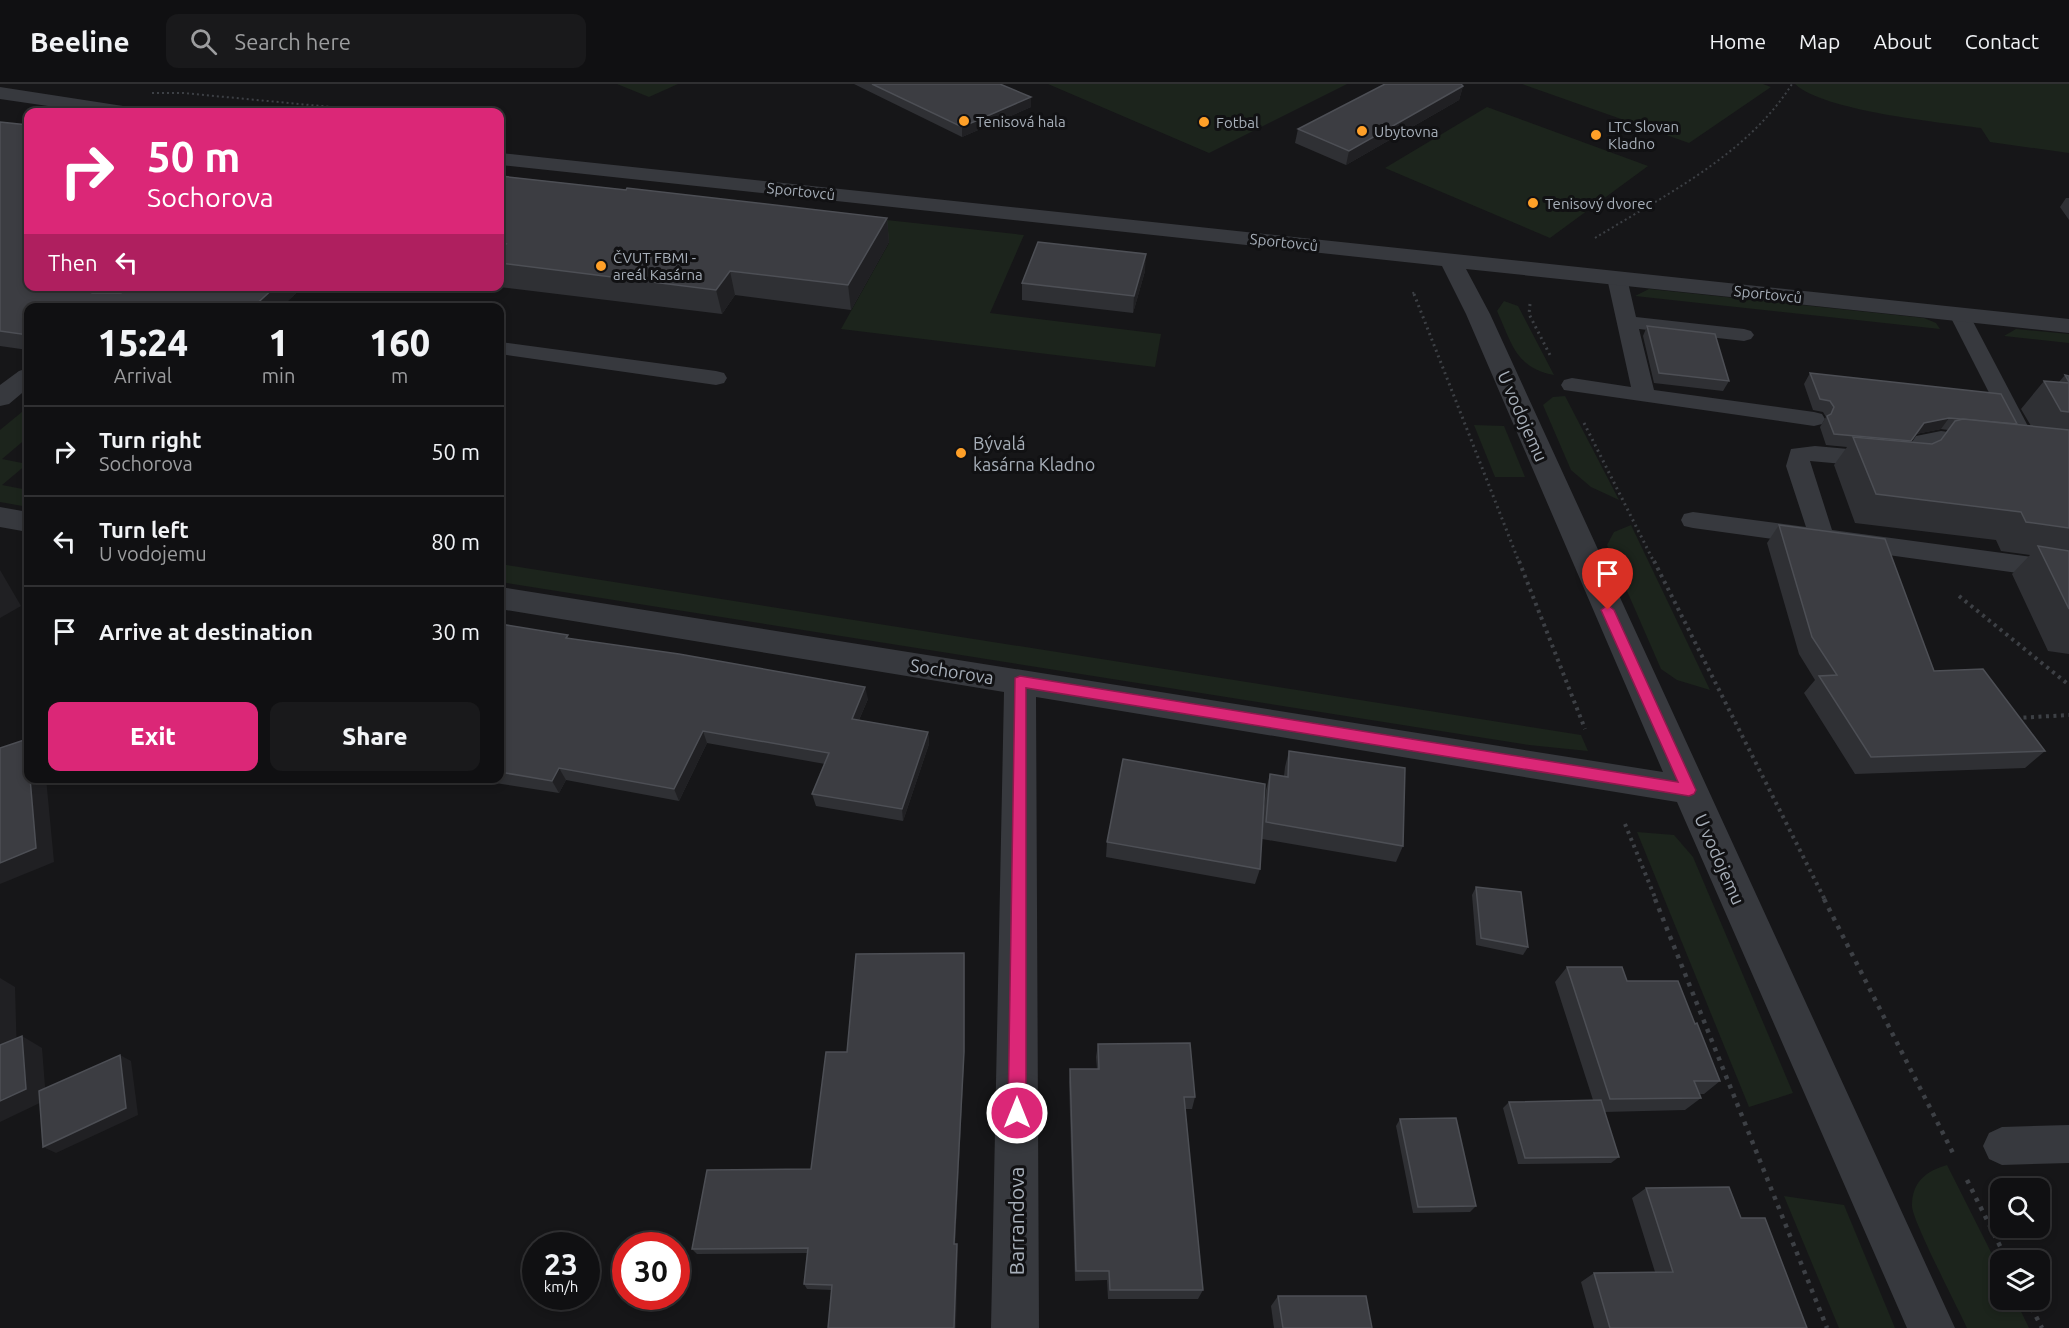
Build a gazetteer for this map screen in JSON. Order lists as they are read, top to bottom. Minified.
{"streets":{"street":["Sportovců","U vodojemu","Sochorova","Barrandova"]},"crossings":[["Sportovců","U vodojemu"],["U vodojemu","Sochorova"],["Sochorova","Barrandova"]],"places":["Tenisová hala","Fotbal","Ubytovna","LTC Slovan Kladno","Tenisový dvorec","ČVUT FBMI - areál Kasárna","Bývalá kasárna Kladno"],"page":{"header":"Beeline","search":"Search here","nav":["Home","Map","About","Contact"],"turn":["50 m","Sochorova"],"then":"Then","eta":["15:24","Arrival","1","min","160","m"],"list":[{"name":"Turn right","note":"Sochorova","value":"50 m"},{"name":"Turn left","note":"U vodojemu","value":"80 m"},{"name":"Arrive at destination","value":"30 m"}],"buttons":["Exit","Share"],"speed":"23 km/h","limit":"30"}}
